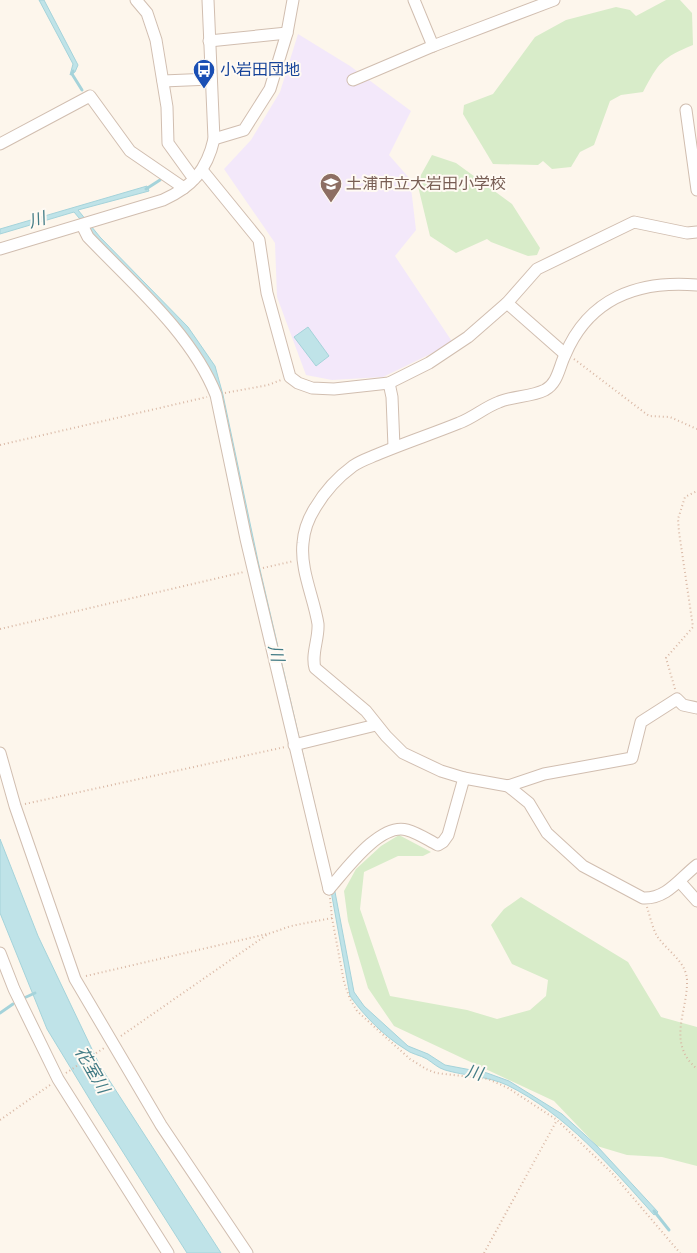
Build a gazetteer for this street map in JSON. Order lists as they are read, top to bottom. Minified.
{"water":["川","花室川"],"places":{"bus stop":["小岩田団地"],"school or university":["土浦市立大岩田小学校"]}}
